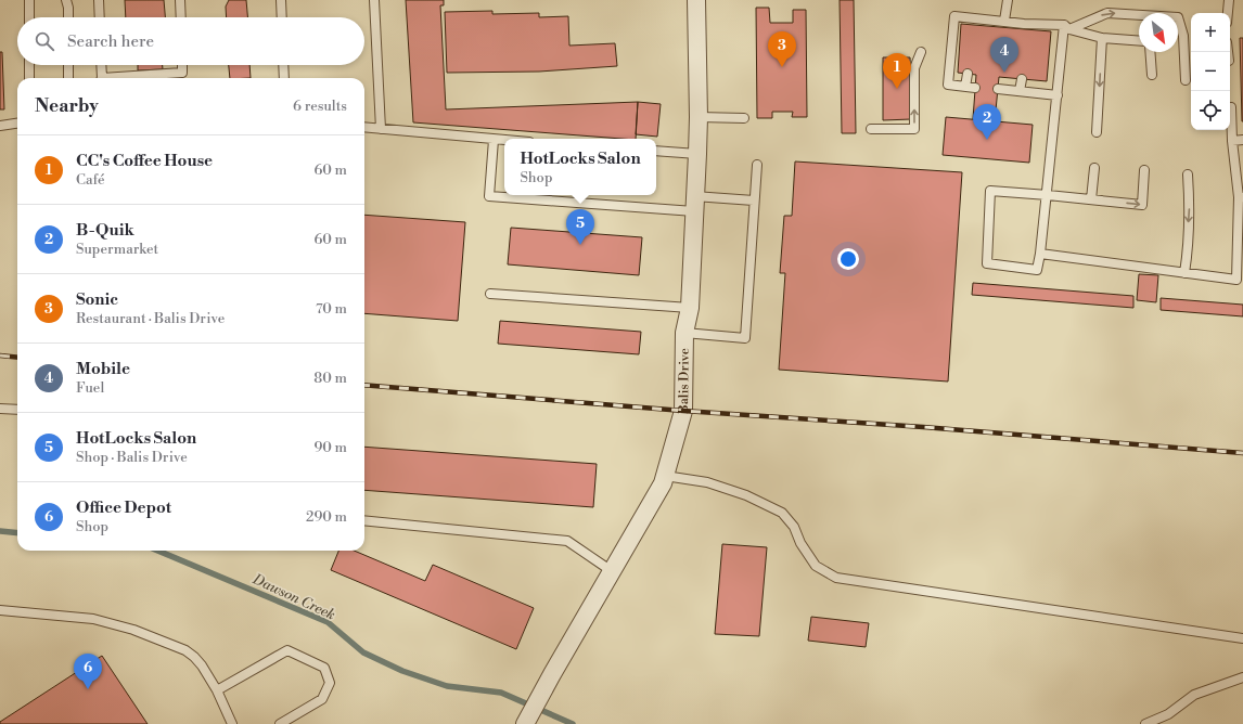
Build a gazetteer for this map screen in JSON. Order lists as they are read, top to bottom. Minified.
{"streets":{"street":["Balis Drive"]},"water":["Dawson Creek"],"north":"bottom right","page":{"map_buttons":["+","−"],"search":"Search here","pins":["3","4","1","2","5","6"],"heading":["Nearby","6 results"],"list":[{"mark":"1","name":"CC's Coffee House","note":"Café","value":"60 m"},{"mark":"2","name":"B-Quik","note":"Supermarket","value":"60 m"},{"mark":"3","name":"Sonic","note":"Restaurant · Balis Drive","value":"70 m"},{"mark":"4","name":"Mobile","note":"Fuel","value":"80 m"},{"mark":"5","name":"HotLocks Salon","note":"Shop · Balis Drive","value":"90 m"},{"mark":"6","name":"Office Depot","note":"Shop","value":"290 m"}],"popup":["HotLocks Salon","Shop"]}}
